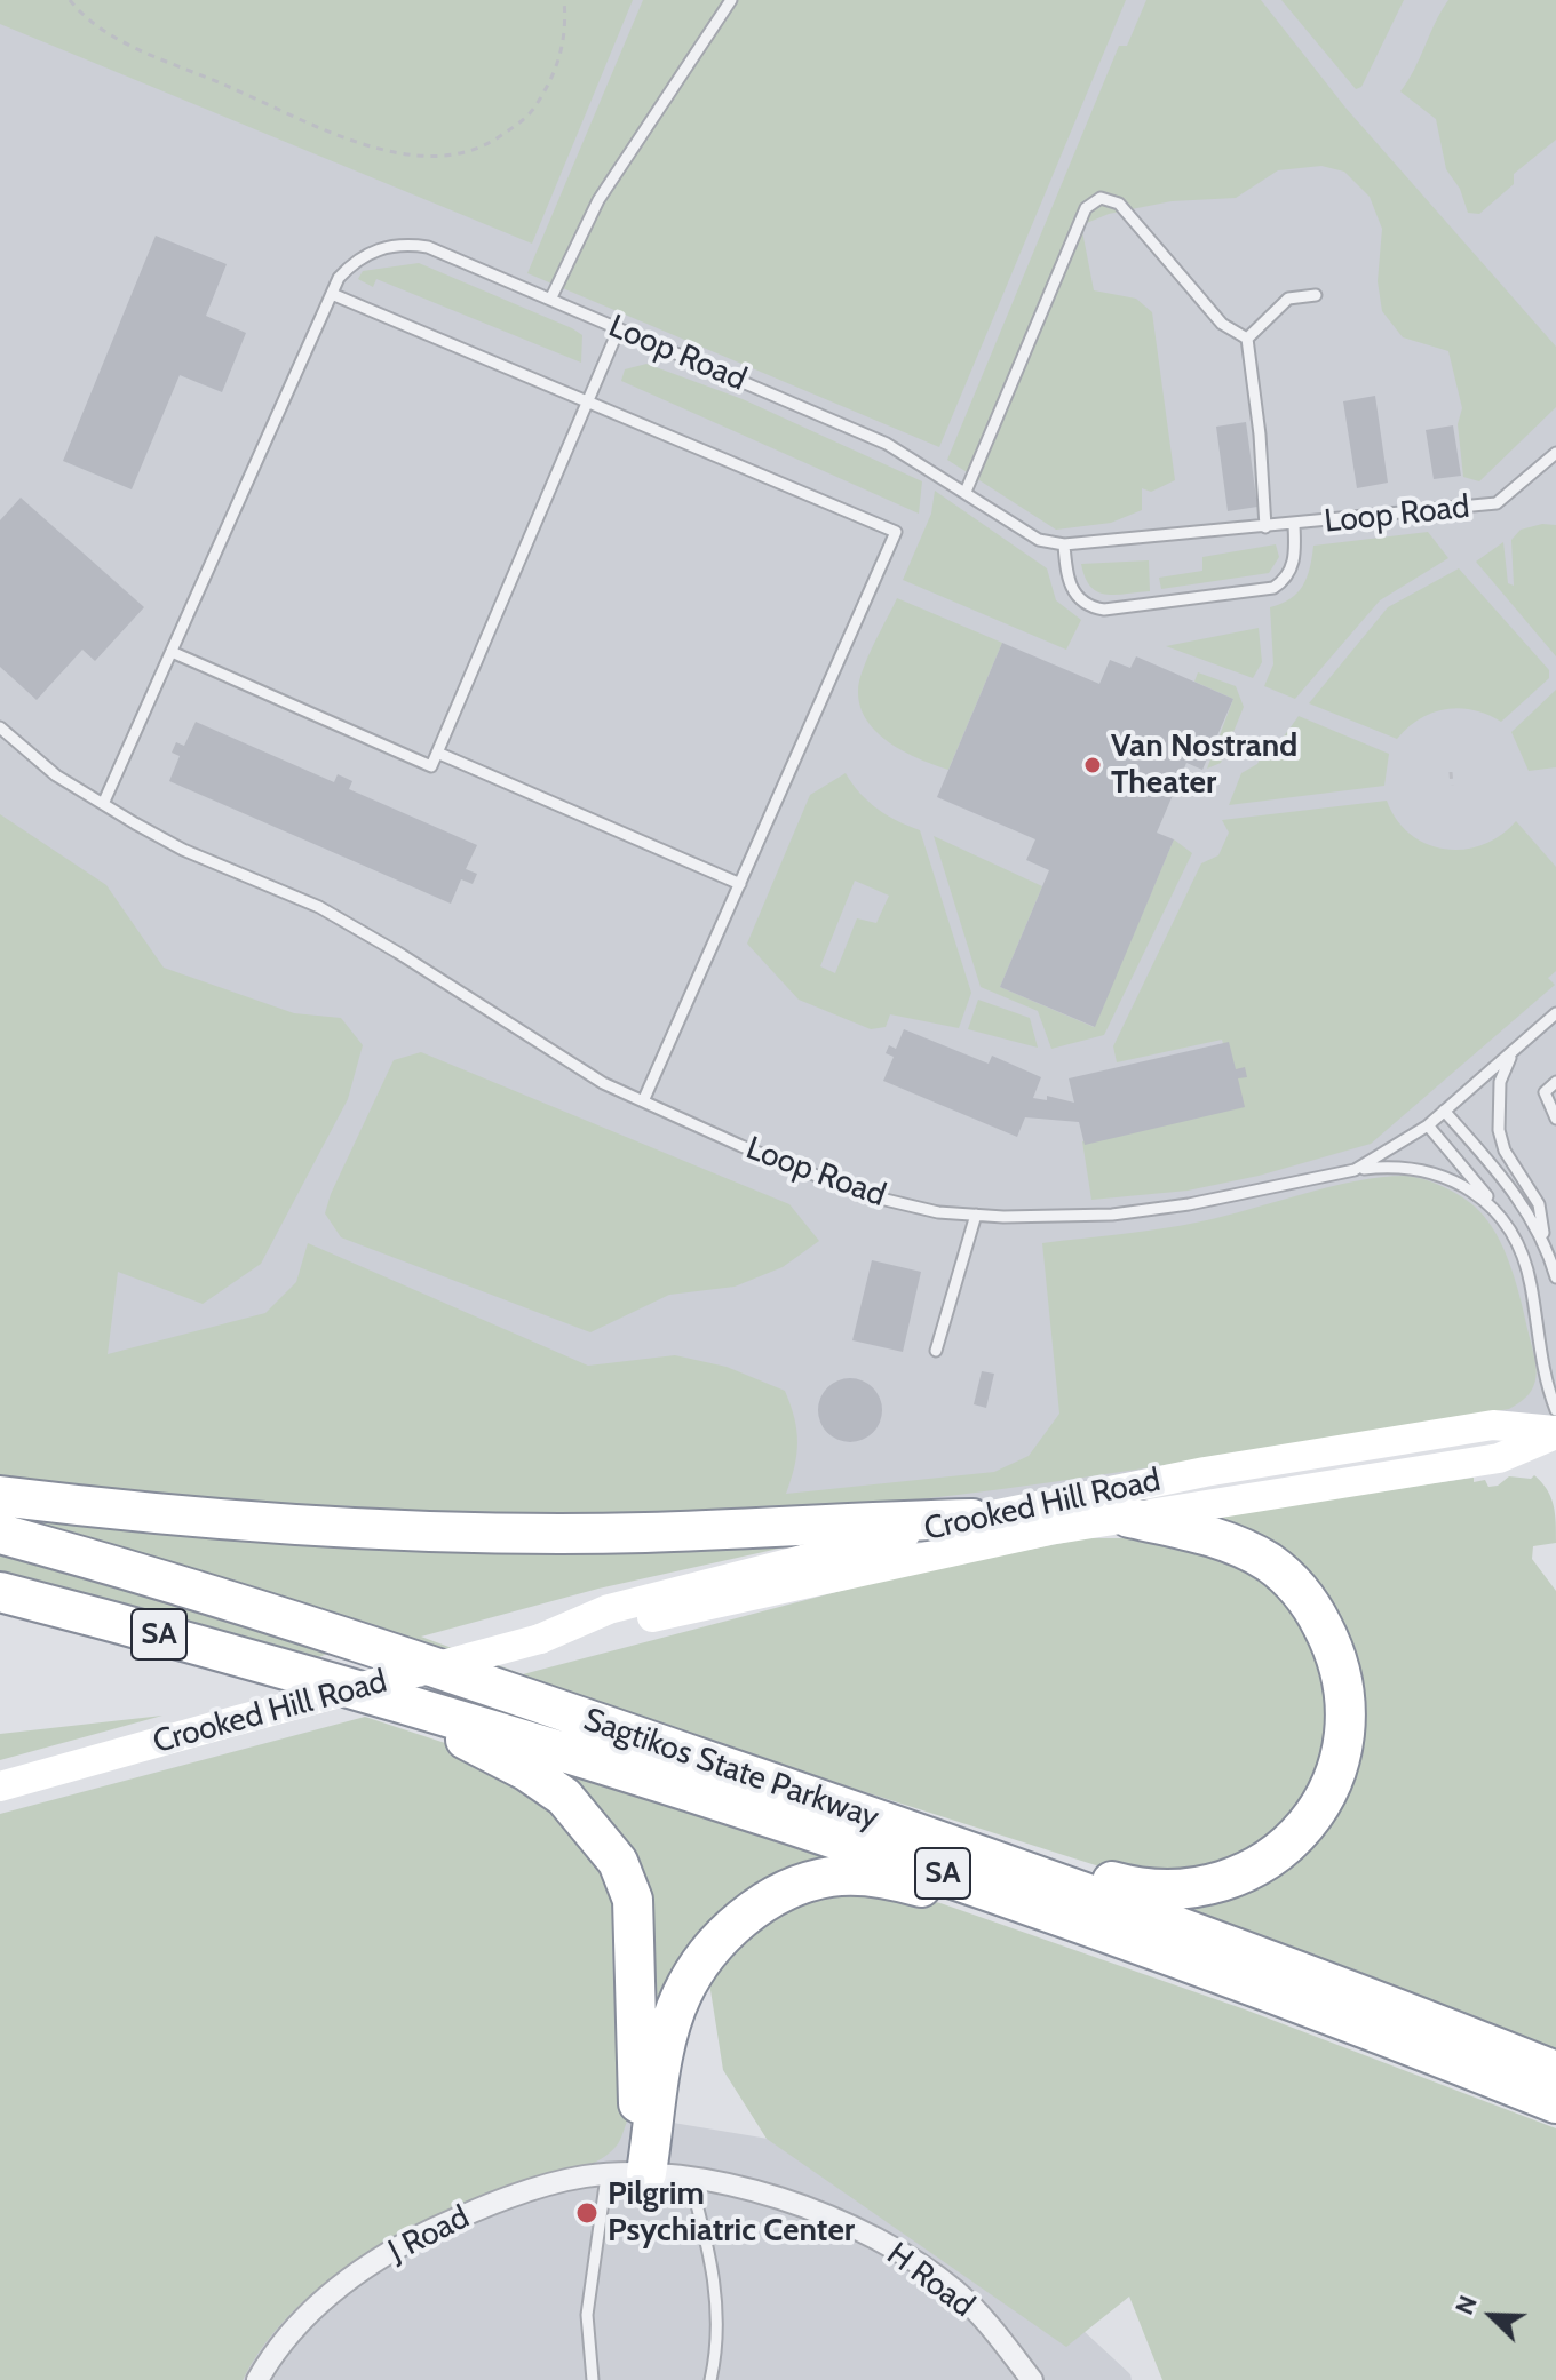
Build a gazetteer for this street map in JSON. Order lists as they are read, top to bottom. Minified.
{"streets":{"highway":["SA","Sagtikos State Parkway"],"main road":["Crooked Hill Road"],"street":["J Road","H Road"],"lane":["Loop Road"]},"crossings":[["J Road","H Road"]],"places":["Van Nostrand Theater","Pilgrim Psychiatric Center"],"north":"top left"}
